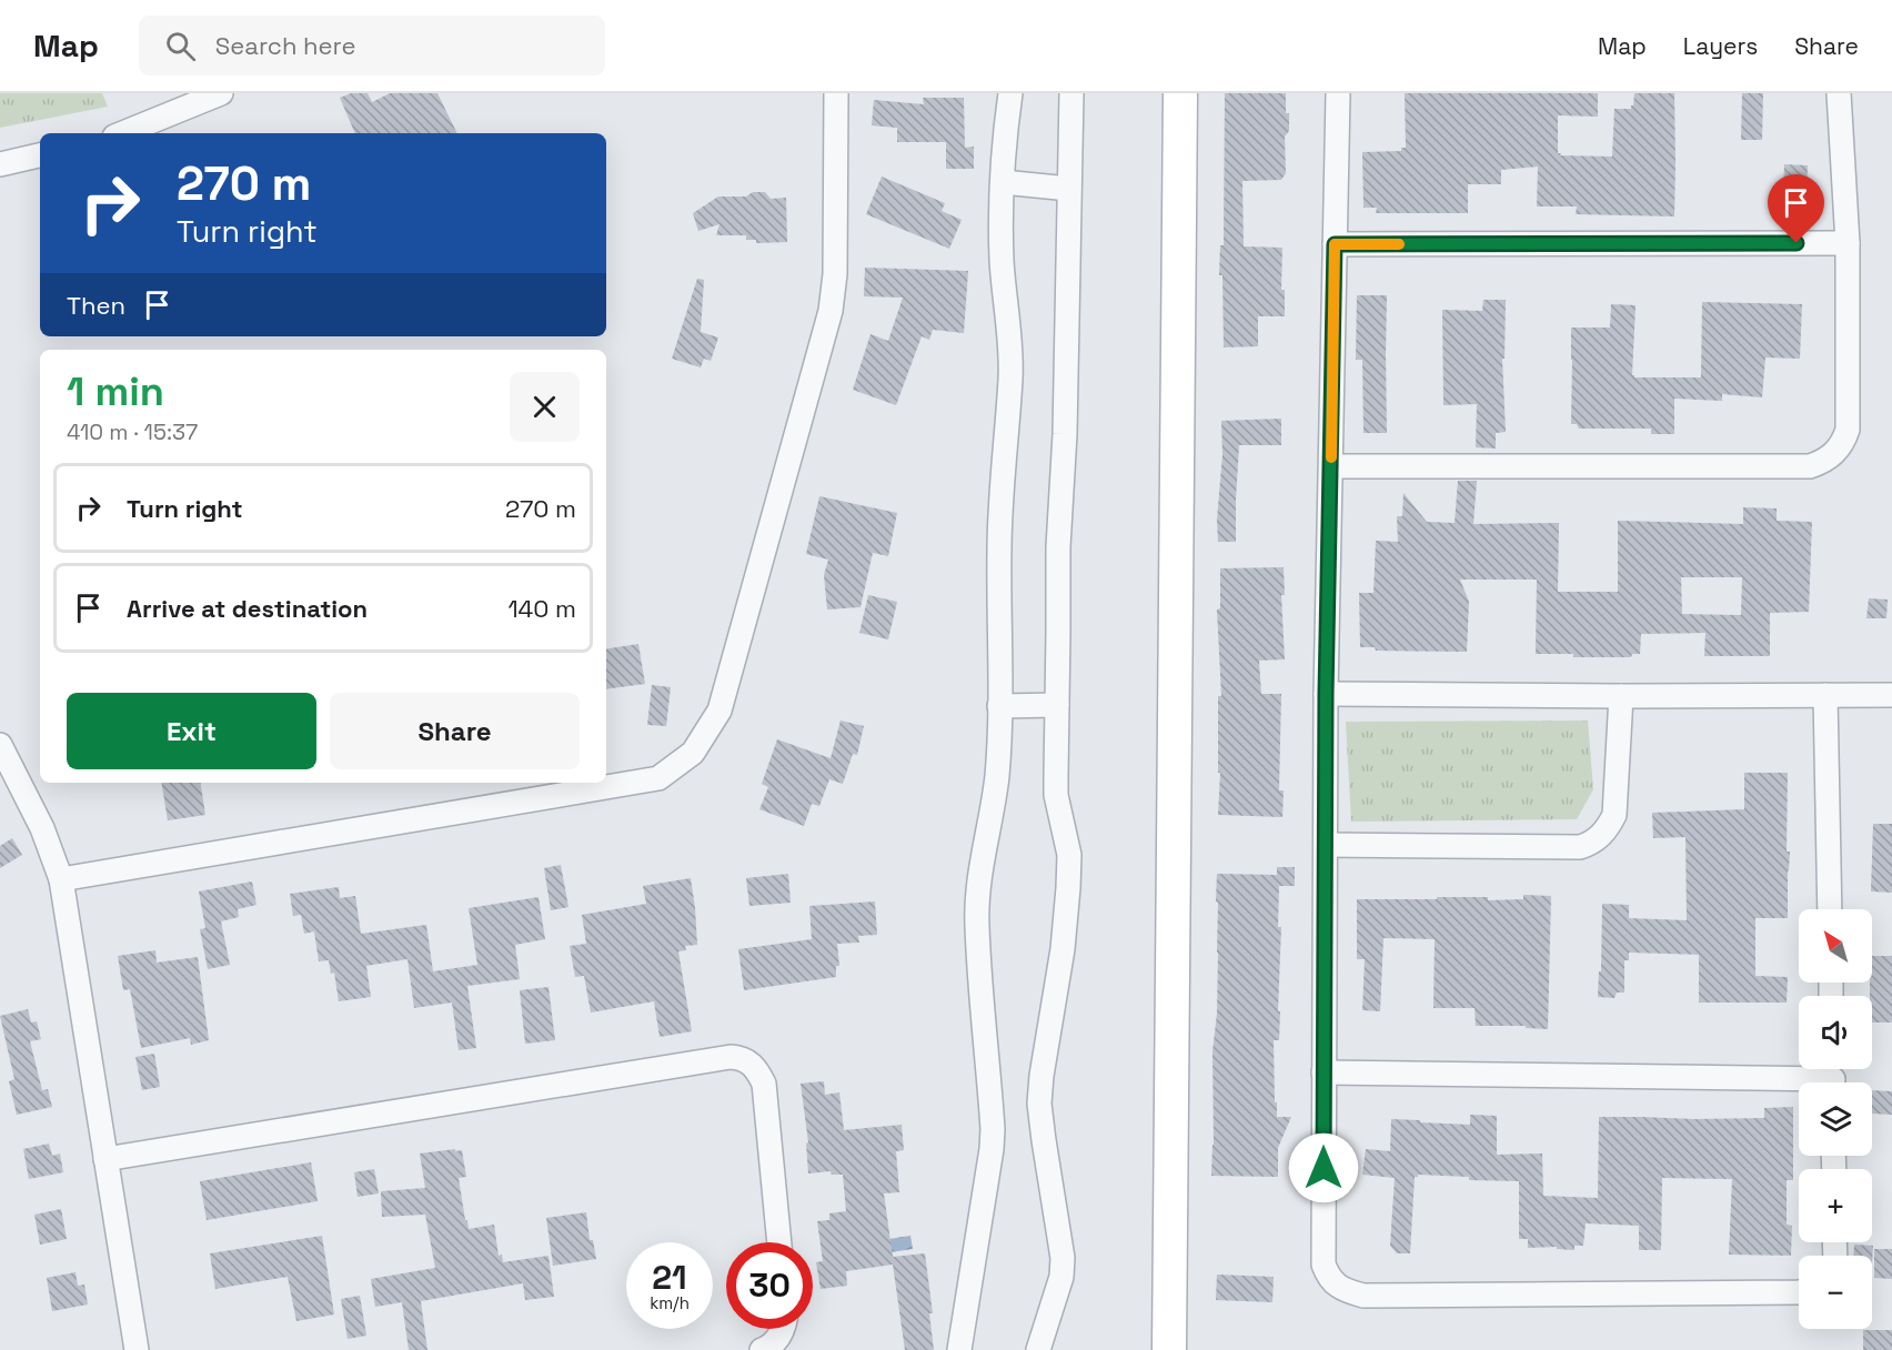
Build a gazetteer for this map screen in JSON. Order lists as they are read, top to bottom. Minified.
{"north":"top left","page":{"header":"Map","search":"Search here","nav":["Map","Layers","Share"],"turn":["270 m","Turn right"],"then":"Then","heading":["1 min","410 m · 15:37"],"list":[{"name":"Turn right","value":"270 m"},{"name":"Arrive at destination","value":"140 m"}],"buttons":["Exit","Share"],"map_buttons":["+","−"],"speed":"21 km/h","limit":"30"}}
